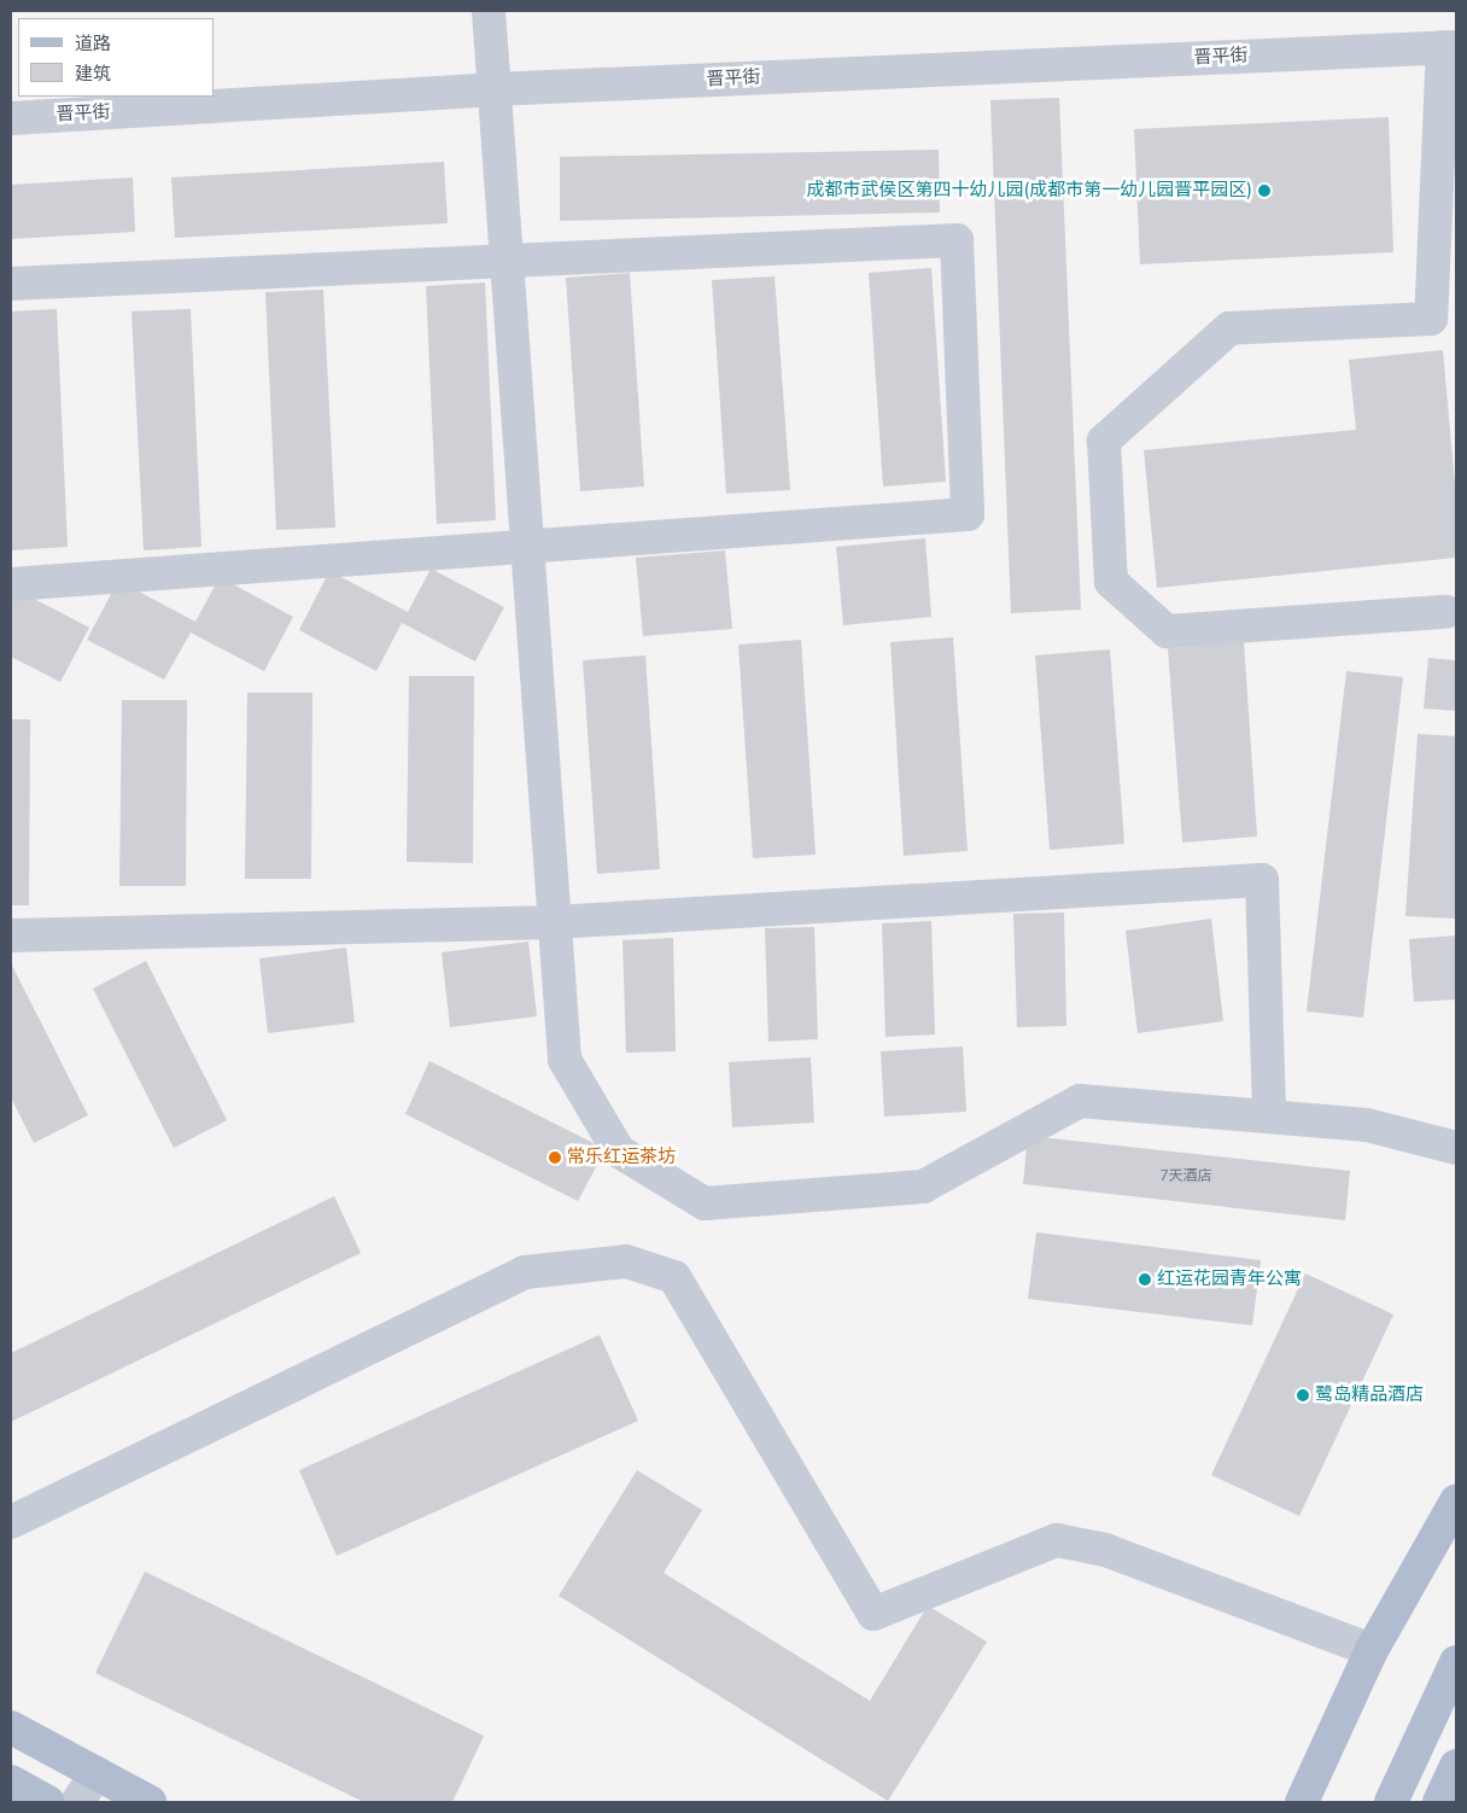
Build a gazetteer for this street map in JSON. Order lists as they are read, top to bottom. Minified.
{"streets":{"street":["晋平街"]},"places":["成都市武侯区第四十幼儿园(成都市第一幼儿园晋平园区)","常乐红运茶坊","红运花园青年公寓","鹭岛精品酒店"],"house_numbers":["7天酒店"],"legend":["道路","建筑"]}
